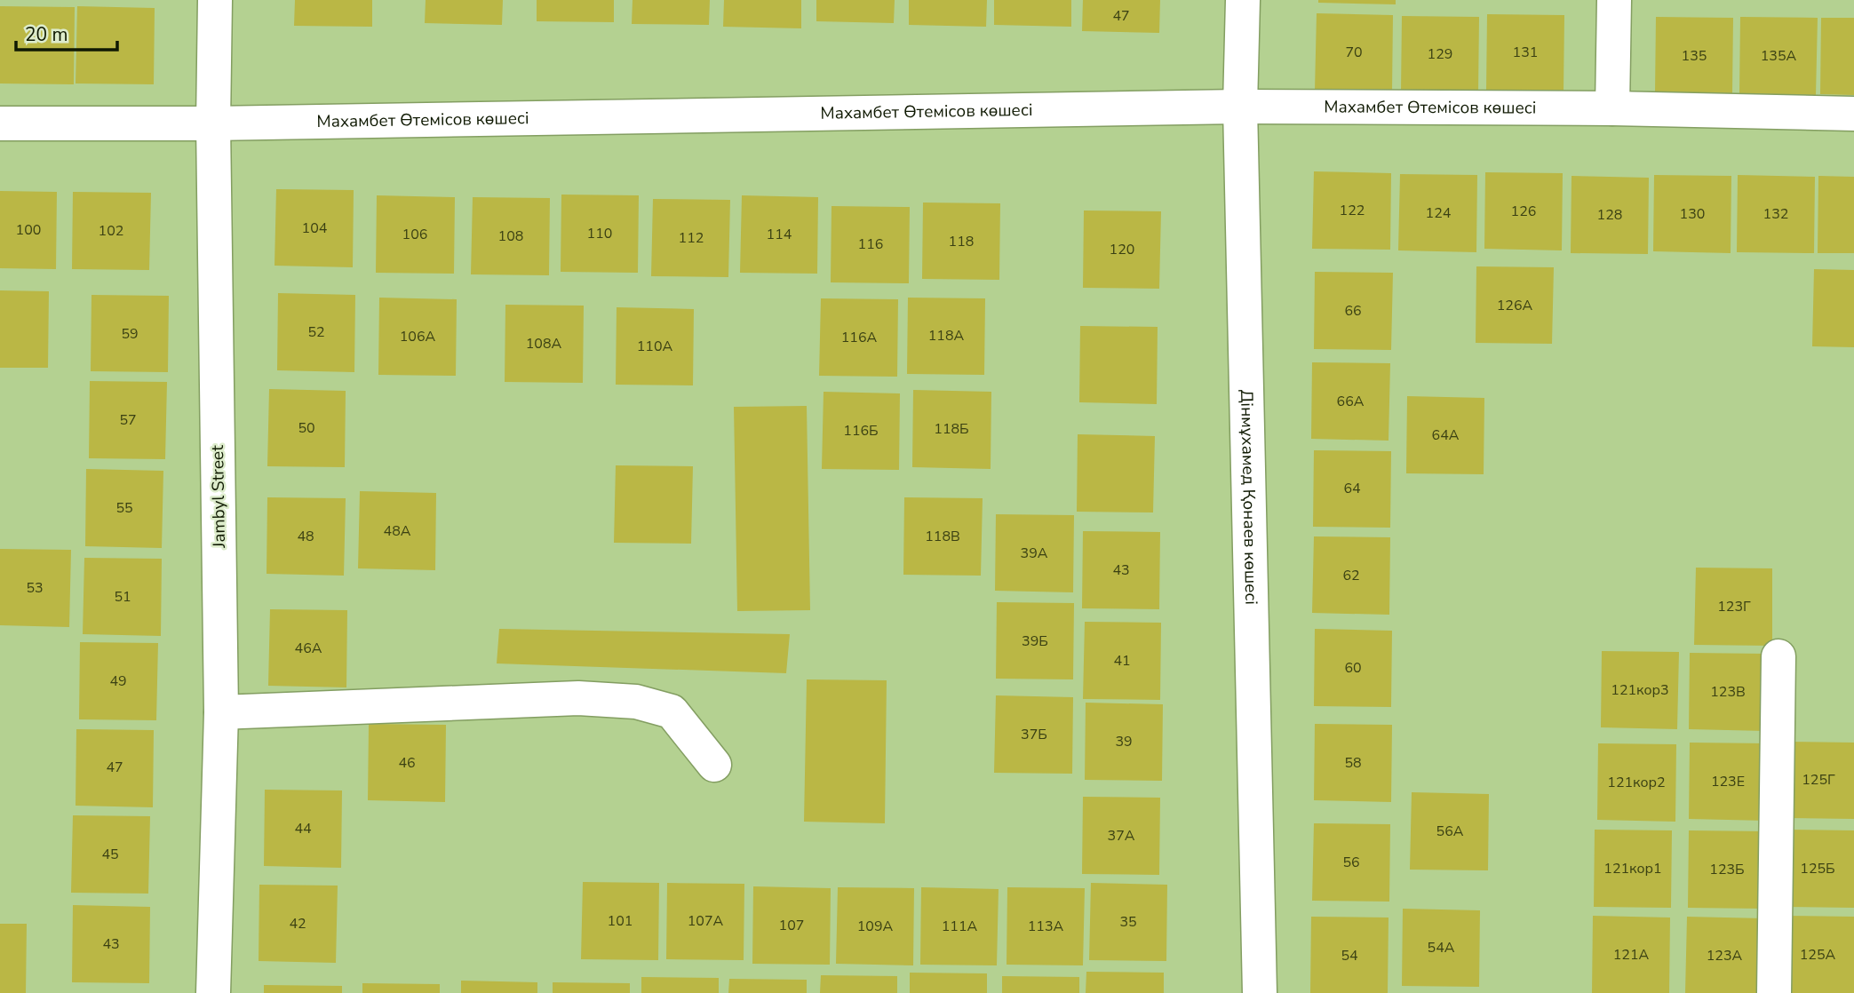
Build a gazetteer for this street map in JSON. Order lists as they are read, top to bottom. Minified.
{"streets":{"street":["Махамбет Өтемісов көшесі","Jambyl Street","Дінмұхамед Қонаев көшесі"]},"crossings":[["Махамбет Өтемісов көшесі","Jambyl Street"],["Махамбет Өтемісов көшесі","Дінмұхамед Қонаев көшесі"]],"house_numbers":["47","70","131","129","135","135А","122","126","124","130","132","128","104","100","102","110","106","114","108","112","118","116","120","126А","66","52","59","118А","106А","116А","108А","110А","66А","57","50","118Б","116Б","64А","64","55","48А","48","118В","39А","43","62","53","51","123Г","39Б","46А","41","60","49","121кор3","123В","37Б","39","46","58","47","125Г","123Е","121кор2","44","56А","37А","45","56","121кор1","125Б","123Б","101","107А","35","42","107","109А","111А","113А","43","54А","121А","125А","54","123А"],"scale_bar":"20 m"}
